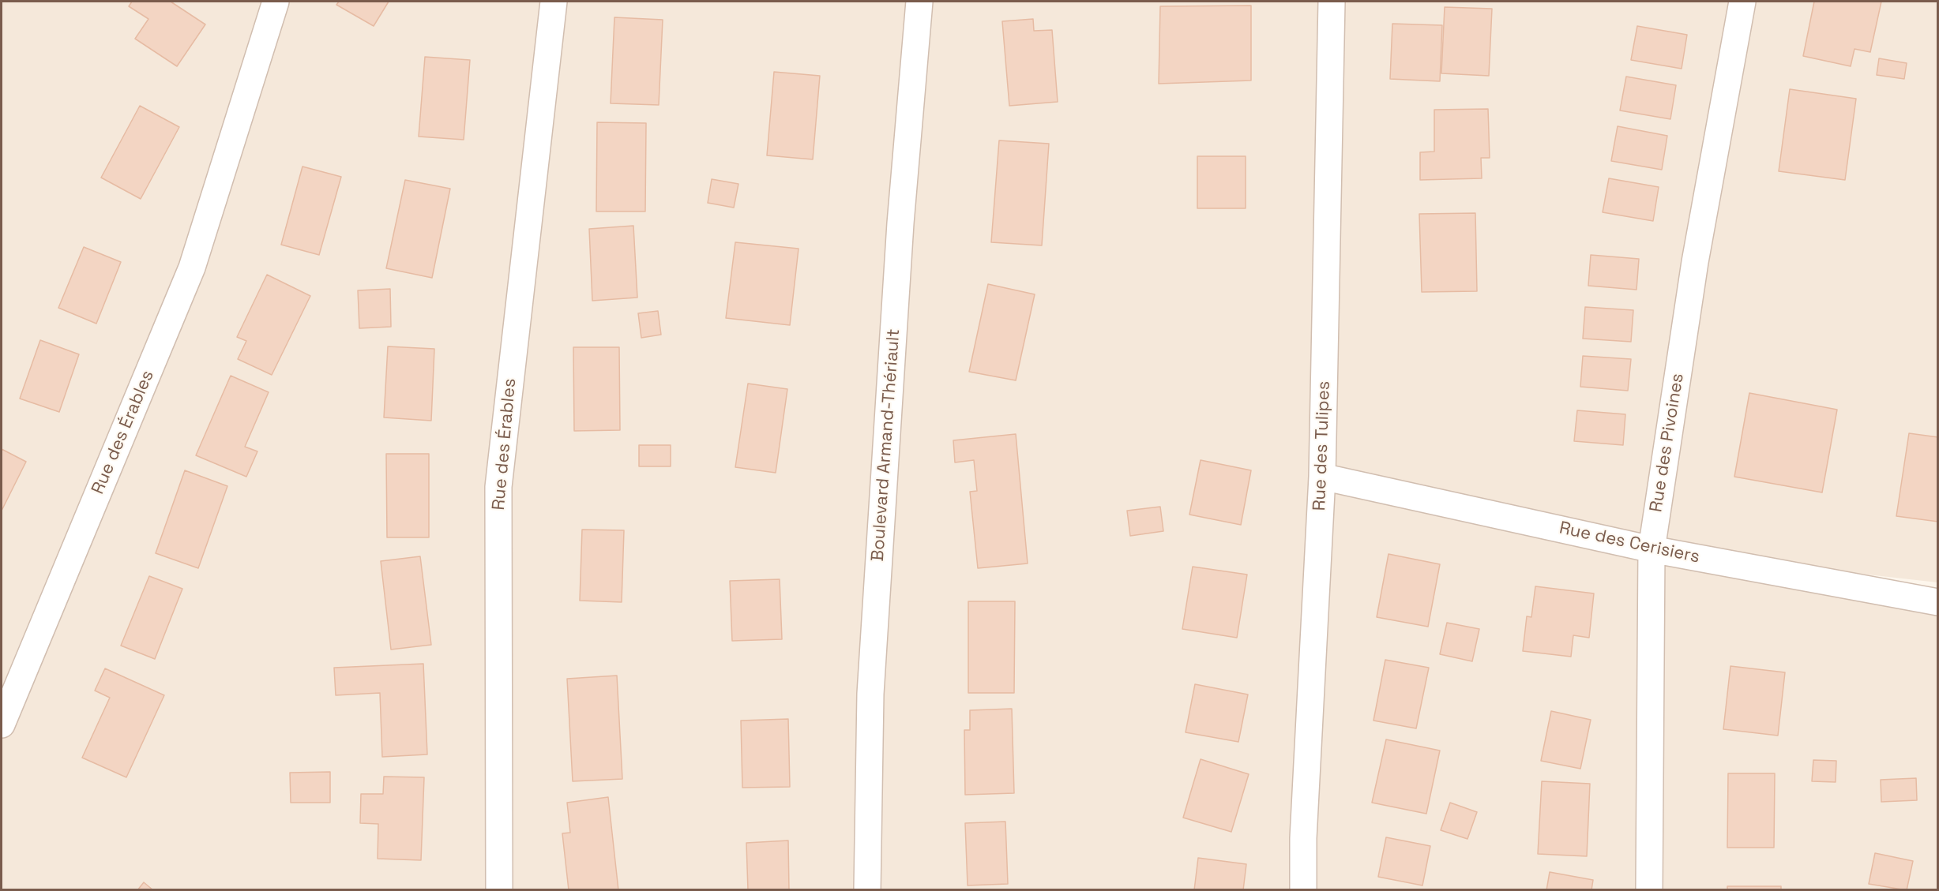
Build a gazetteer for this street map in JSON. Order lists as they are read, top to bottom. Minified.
{"streets":{"street":["Rue des Érables","Rue des Pivoines","Boulevard Armand-Thériault","Rue des Tulipes","Rue des Cerisiers"]},"crossings":[["Rue des Pivoines","Rue des Cerisiers"],["Rue des Tulipes","Rue des Cerisiers"]]}
